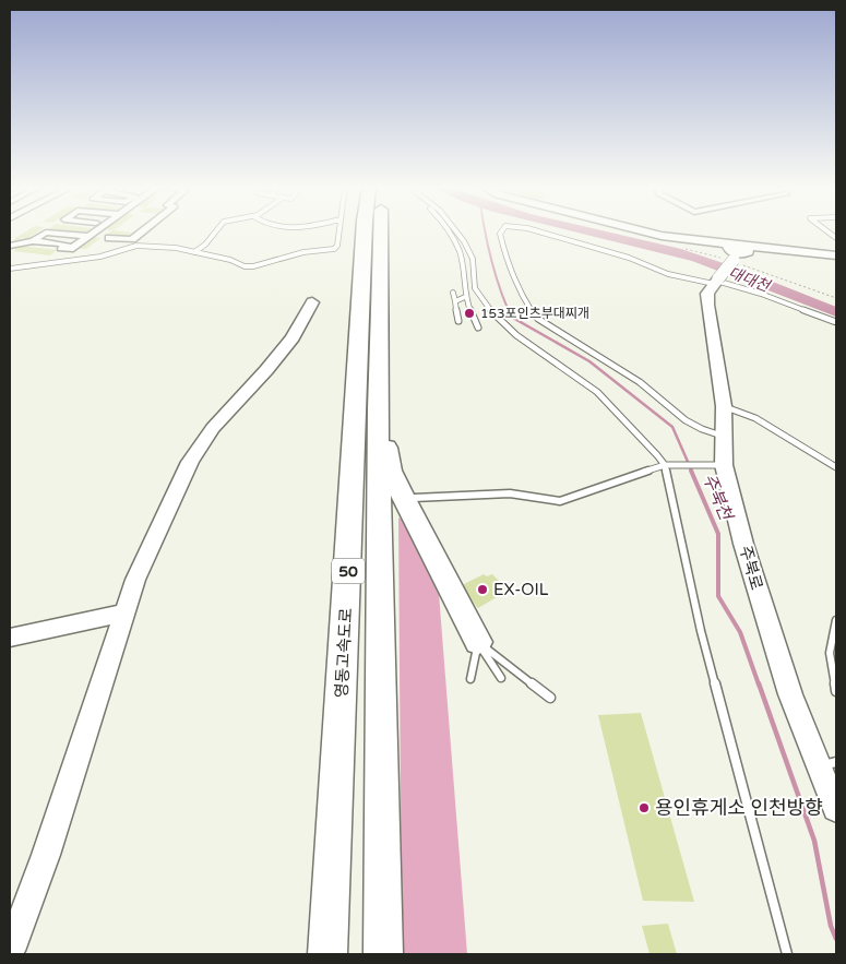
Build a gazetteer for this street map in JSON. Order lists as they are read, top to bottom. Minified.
{"streets":{"highway":["50","영동고속도로"],"street":["주북로"]},"water":["대대천","주북천"],"places":["153포인츠부대찌개","EX-OIL","용인휴게소 인천방향"]}
